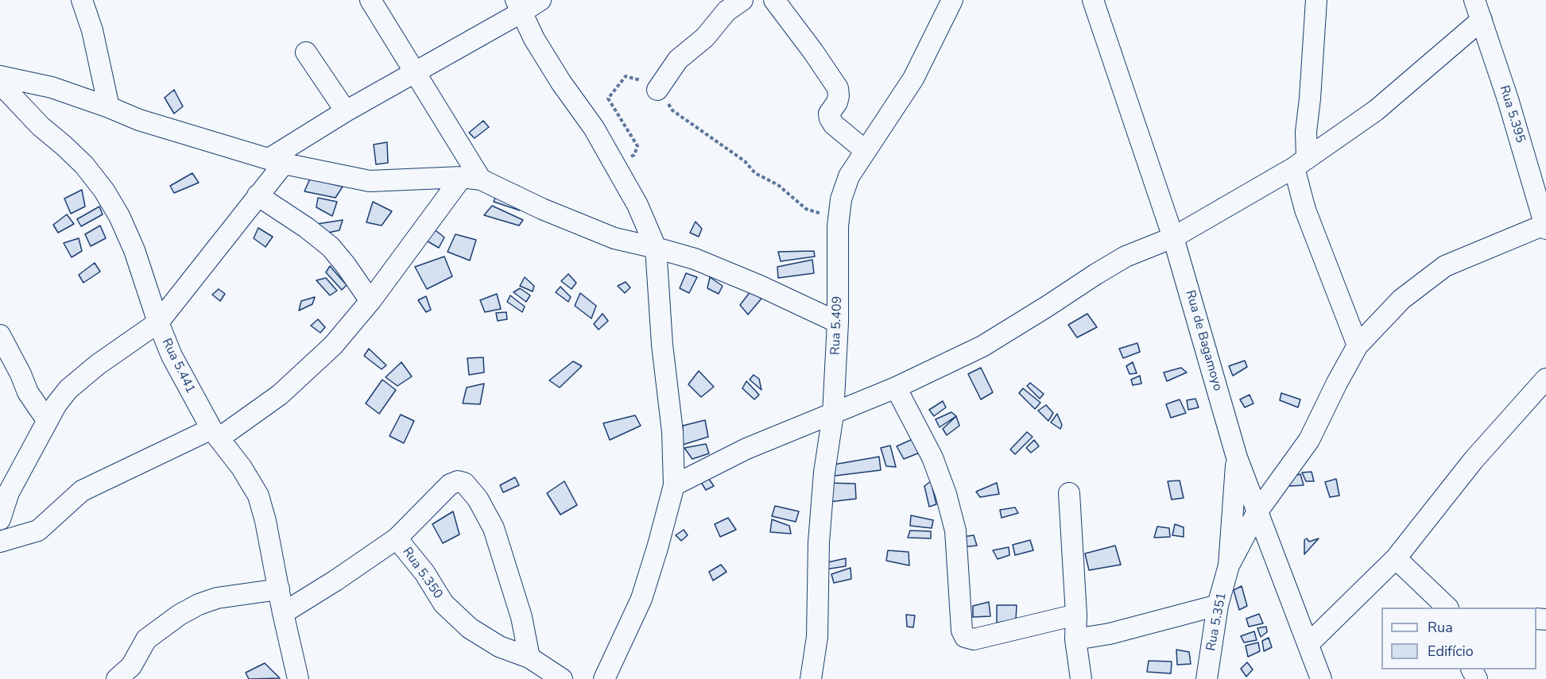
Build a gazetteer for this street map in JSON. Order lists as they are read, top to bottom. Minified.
{"streets":{"street":["Rua 5.395","Rua 5.409","Rua de Bagamoyo","Rua 5.441","Rua 5.350","Rua 5.351"]},"crossings":[["Rua 5.441","Rua 5.350"]],"legend":["Rua","Edifício"]}
